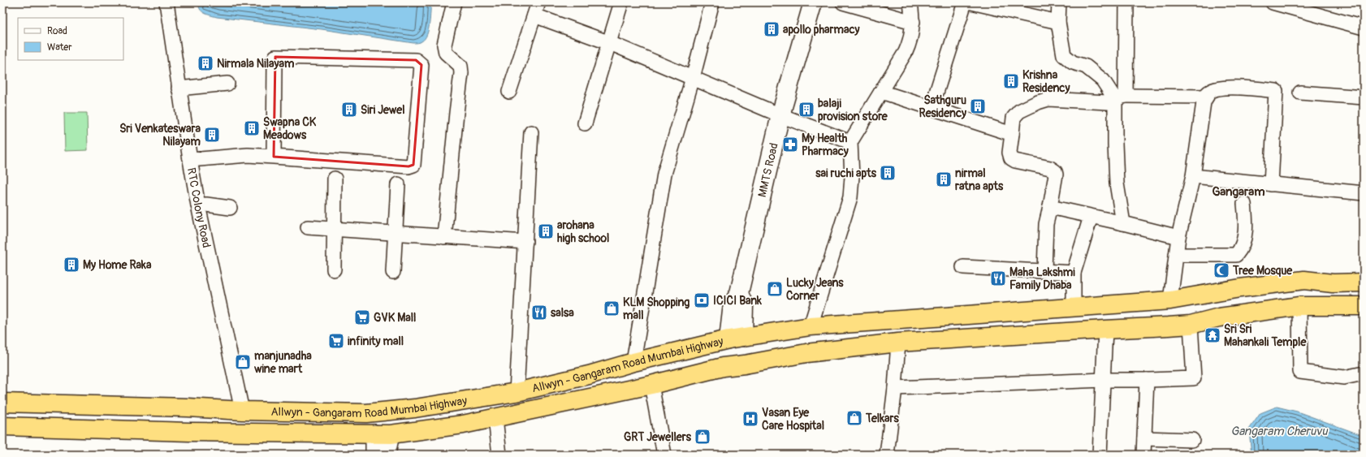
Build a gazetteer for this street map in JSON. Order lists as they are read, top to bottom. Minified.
{"streets":{"highway":["Allwyn - Gangaram Road Mumbai Highway"],"main road":["MMTS Road"],"street":["RTC Colony Road"]},"crossings":[["MMTS Road","Allwyn - Gangaram Road Mumbai Highway"],["RTC Colony Road","Allwyn - Gangaram Road Mumbai Highway"]],"districts":["Gangaram"],"water":["Gangaram Cheruvu"],"places":{"building":["apollo pharmacy","Nirmala Nilayam","Krishna Residency","Sathguru Residency","Siri Jewel","balaji provision store","Swapna CK Meadows","Sri Venkateswara Nilayam","sai ruchi apts","nirmal ratna apts","arohana high school","My Home Raka"],"pharmacy":["My Health Pharmacy"],"mosque":["Tree Mosque"],"restaurant":["Maha Lakshmi Family Dhaba","salsa"],"shop":["Lucky Jeans Corner","KLM Shopping mall","manjunadha wine mart","Telkars","GRT Jewellers"],"bank":["ICICI Bank"],"supermarket":["GVK Mall","infinity mall"],"temple":["Sri Sri Mahankali Temple"],"hospital":["Vasan Eye Care Hospital"]},"legend":["Road","Water"]}
